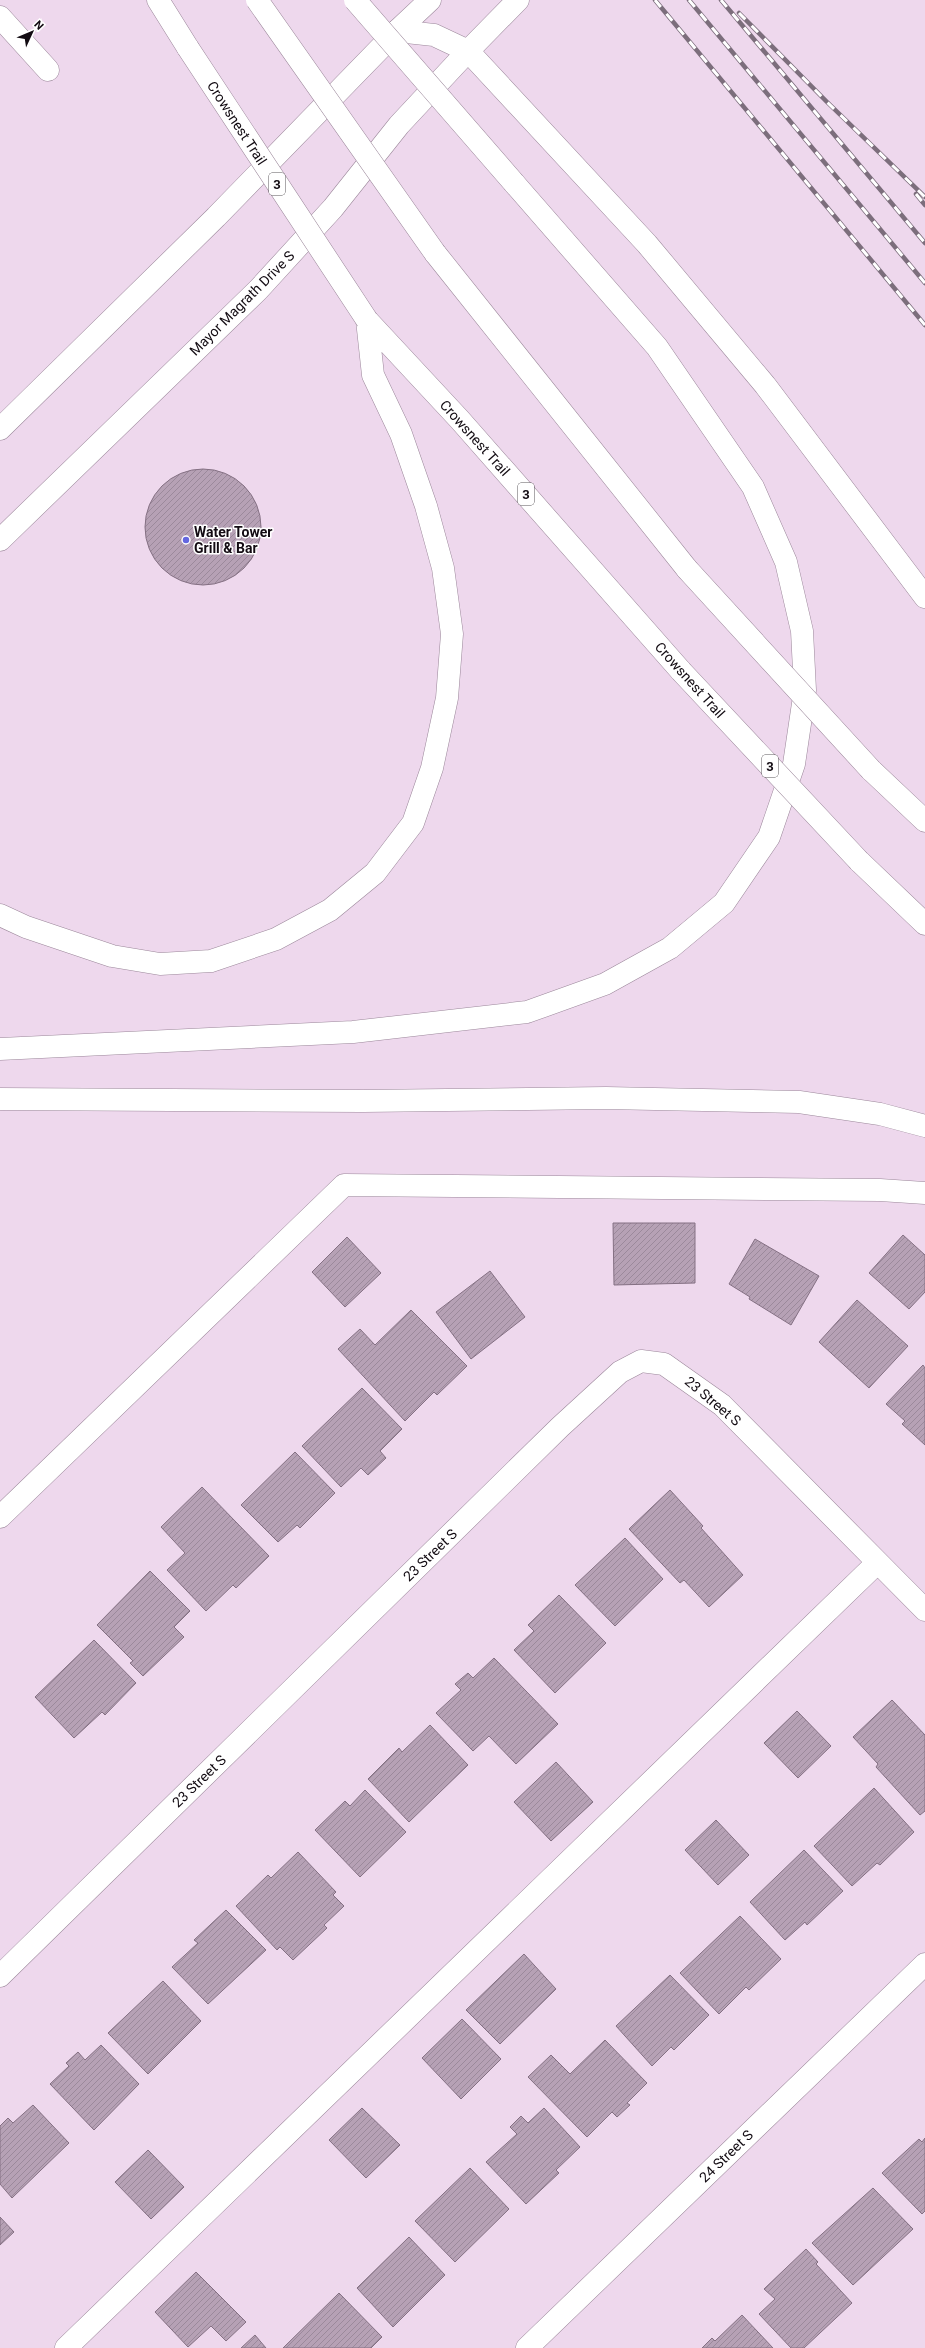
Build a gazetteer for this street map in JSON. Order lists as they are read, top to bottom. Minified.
{"streets":{"main road":["Crowsnest Trail","3","Mayor Magrath Drive S","23 Street S","24 Street S"]},"places":["Water Tower Grill & Bar"],"north":"top right"}
